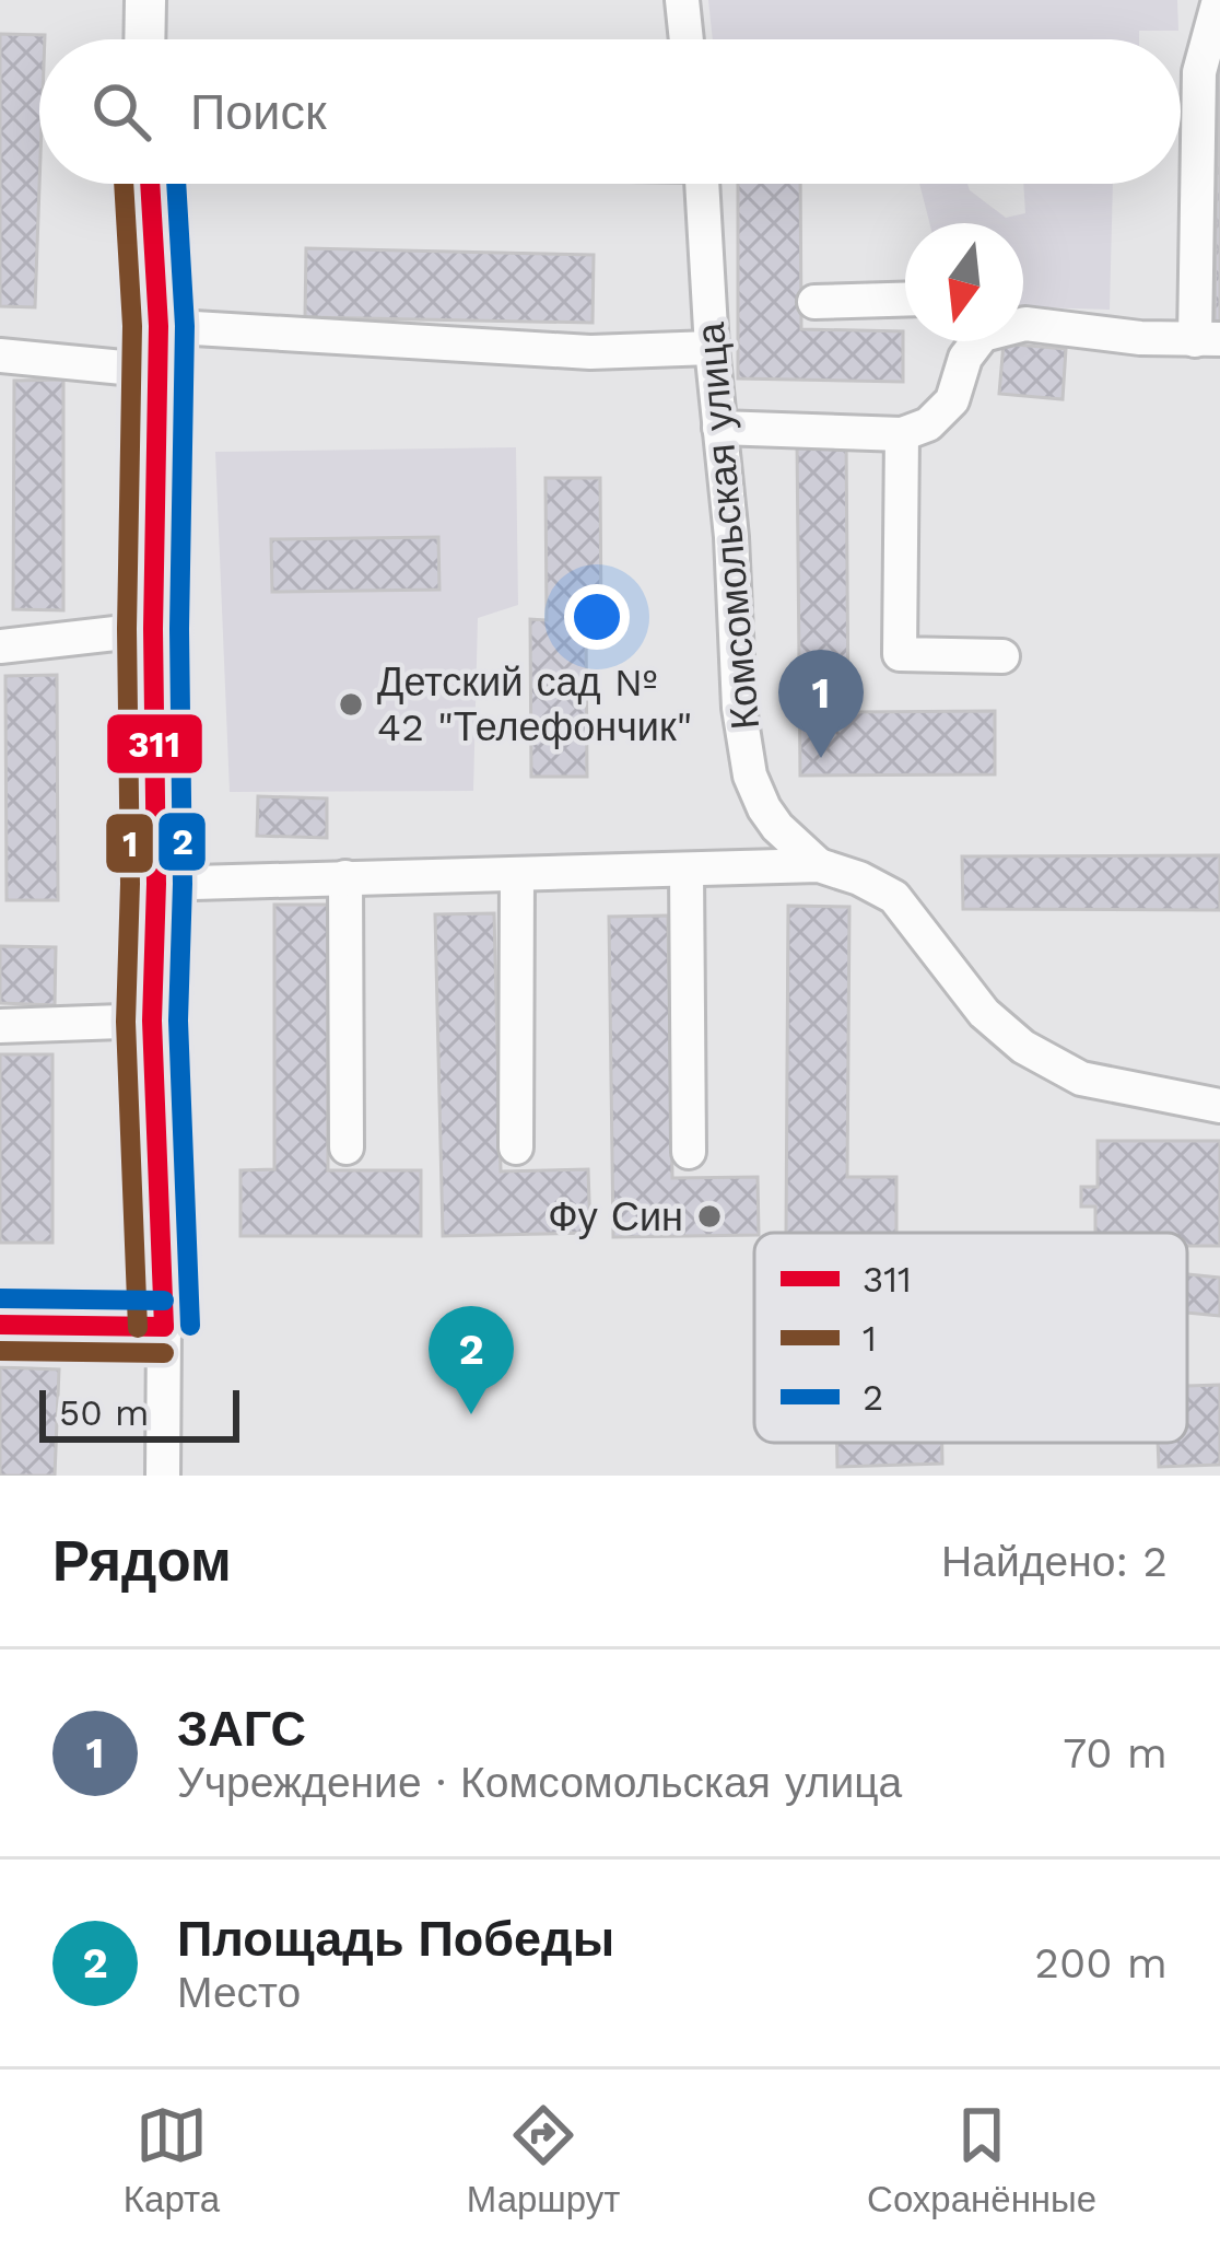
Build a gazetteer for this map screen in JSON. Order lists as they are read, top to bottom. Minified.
{"streets":{"street":["Комсомольская улица"]},"places":["Детский сад № 42 \"Телефончик\"","Фу Син"],"lines":["transit line 311","transit line 1","transit line 2"],"legend":["311","1","2"],"scale_bar":"50 m","north":"bottom","page":{"search":"Поиск","pins":["1","2"],"scale":"50 m","heading":["Рядом","Найдено: 2"],"list":[{"mark":"1","name":"ЗАГС","note":"Учреждение · Комсомольская улица","value":"70 m"},{"mark":"2","name":"Площадь Победы","note":"Место","value":"200 m"}],"nav":["Карта","Маршрут","Сохранённые"]}}
